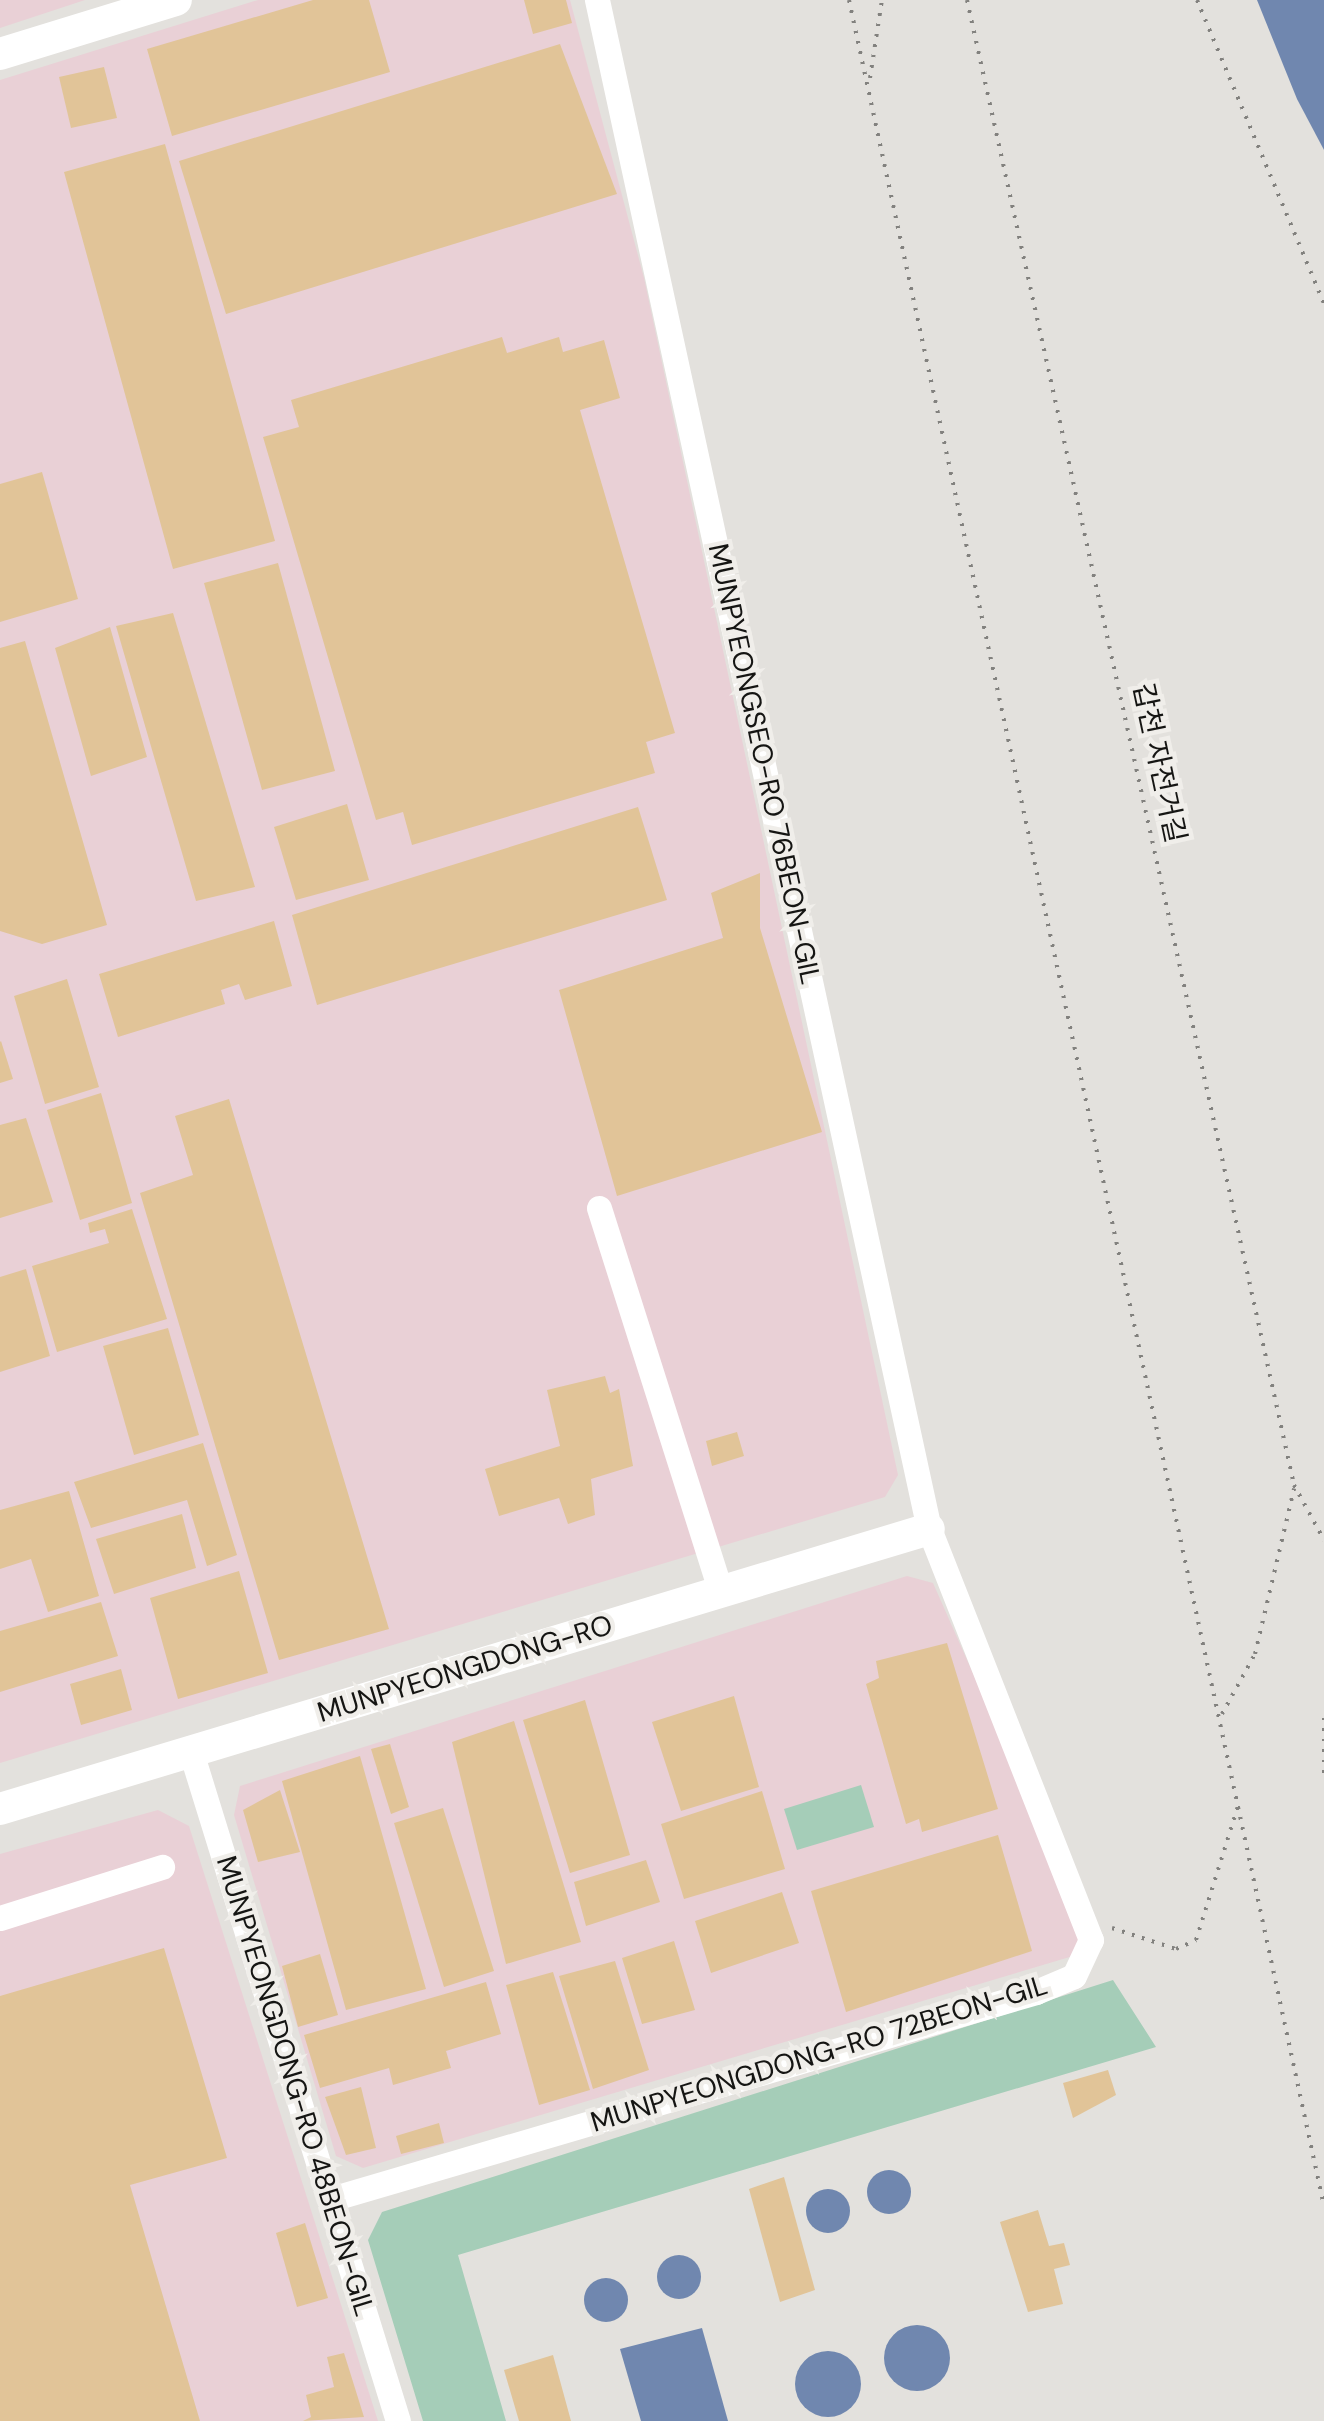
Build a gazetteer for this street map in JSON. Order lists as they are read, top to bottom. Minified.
{"streets":{"main road":["MUNPYEONGDONG-RO"],"street":["MUNPYEONGSEO-RO 76BEON-GIL","MUNPYEONGDONG-RO 72BEON-GIL","MUNPYEONGDONG-RO 48BEON-GIL"],"path":["갑천 자전거길"]},"crossings":[["MUNPYEONGSEO-RO 76BEON-GIL","MUNPYEONGDONG-RO"],["MUNPYEONGDONG-RO","MUNPYEONGDONG-RO 48BEON-GIL"],["MUNPYEONGDONG-RO 72BEON-GIL","MUNPYEONGDONG-RO 48BEON-GIL"]]}
